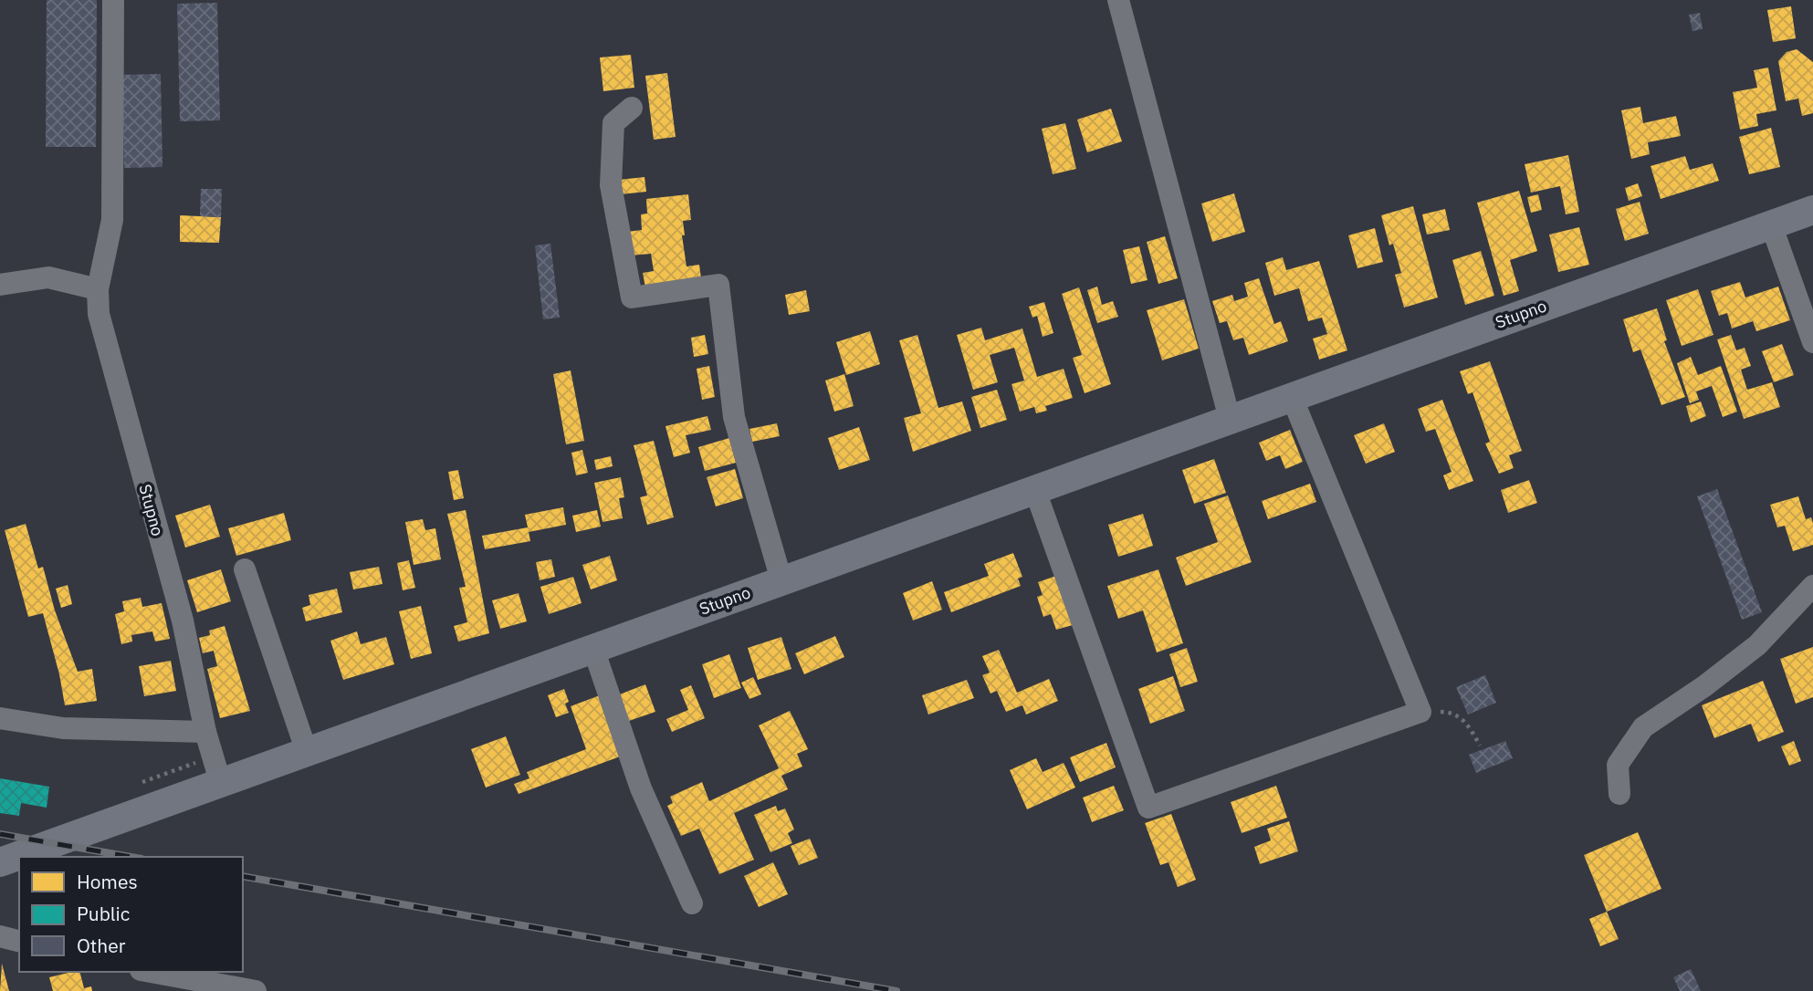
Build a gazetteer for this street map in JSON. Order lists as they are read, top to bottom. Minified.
{"streets":{"main road":["Stupno"]},"legend":["Homes","Public","Other"]}
